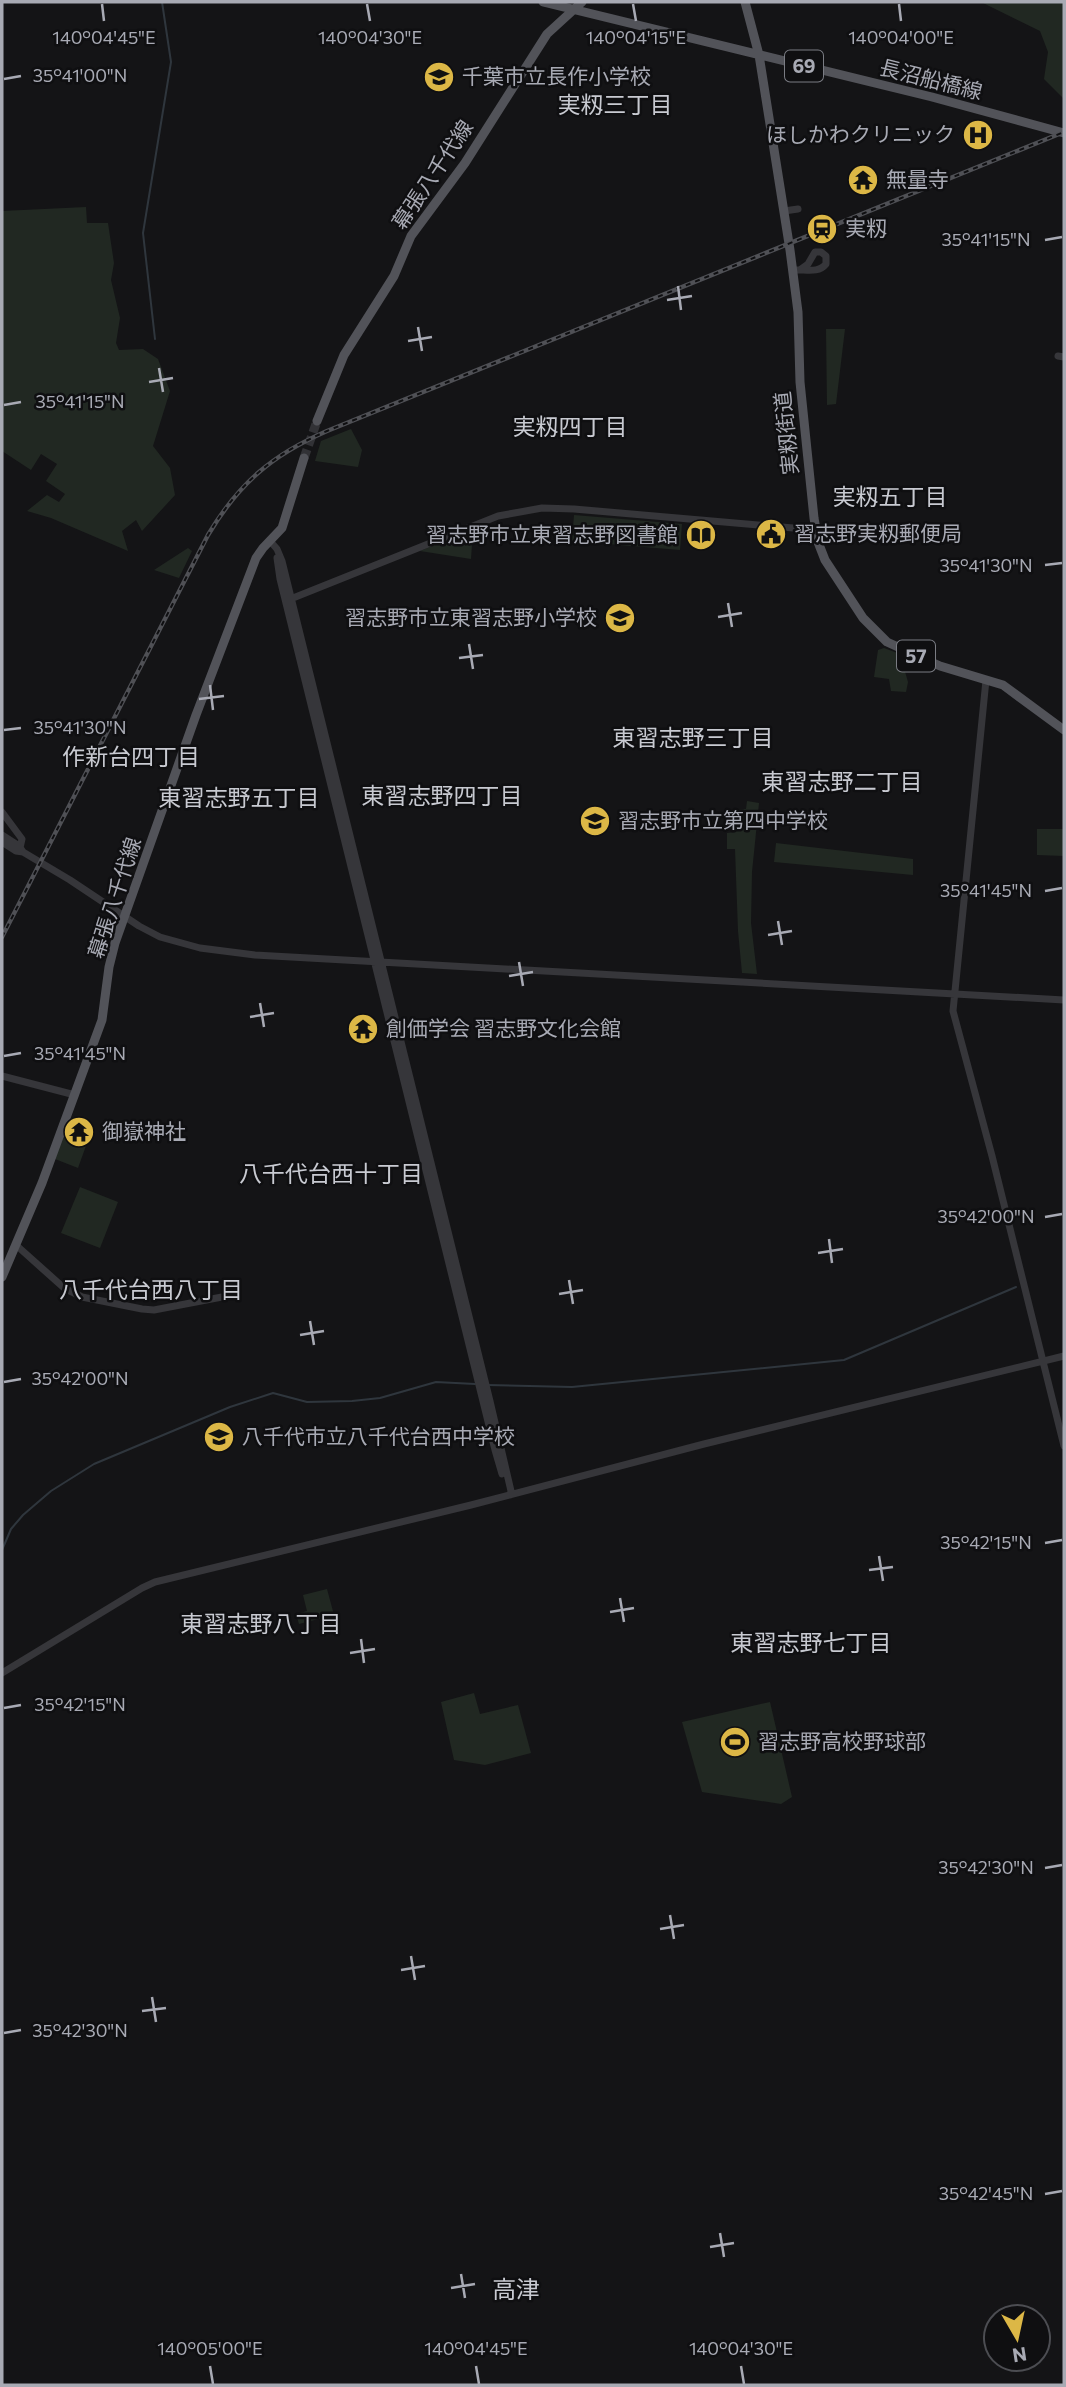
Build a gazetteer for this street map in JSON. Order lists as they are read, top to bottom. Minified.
{"streets":{"main road":["69","長沼船橋線","幕張八千代線","実籾街道","57"]},"crossings":[["長沼船橋線","幕張八千代線"],["長沼船橋線","実籾街道"]],"districts":["実籾三丁目","実籾四丁目","実籾五丁目","東習志野三丁目","作新台四丁目","東習志野二丁目","東習志野四丁目","東習志野五丁目","八千代台西十丁目","八千代台西八丁目","東習志野八丁目","東習志野七丁目","高津"],"places":{"school or university":["千葉市立長作小学校","習志野市立東習志野小学校","習志野市立第四中学校","八千代市立八千代台西中学校"],"hospital":["ほしかわクリニック"],"temple":["無量寺","創価学会 習志野文化会館","御嶽神社"],"station":["実籾"],"public building":["習志野実籾郵便局"],"library":["習志野市立東習志野図書館"],"sports":["習志野高校野球部"]},"north":"bottom","coordinates":["140°04'45\"E","140°04'30\"E","140°04'15\"E","140°04'00\"E","35°41'00\"N","35°41'15\"N","35°41'30\"N","35°41'45\"N","35°42'00\"N","35°42'15\"N","35°42'30\"N","35°42'45\"N","140°05'00\"E"]}
